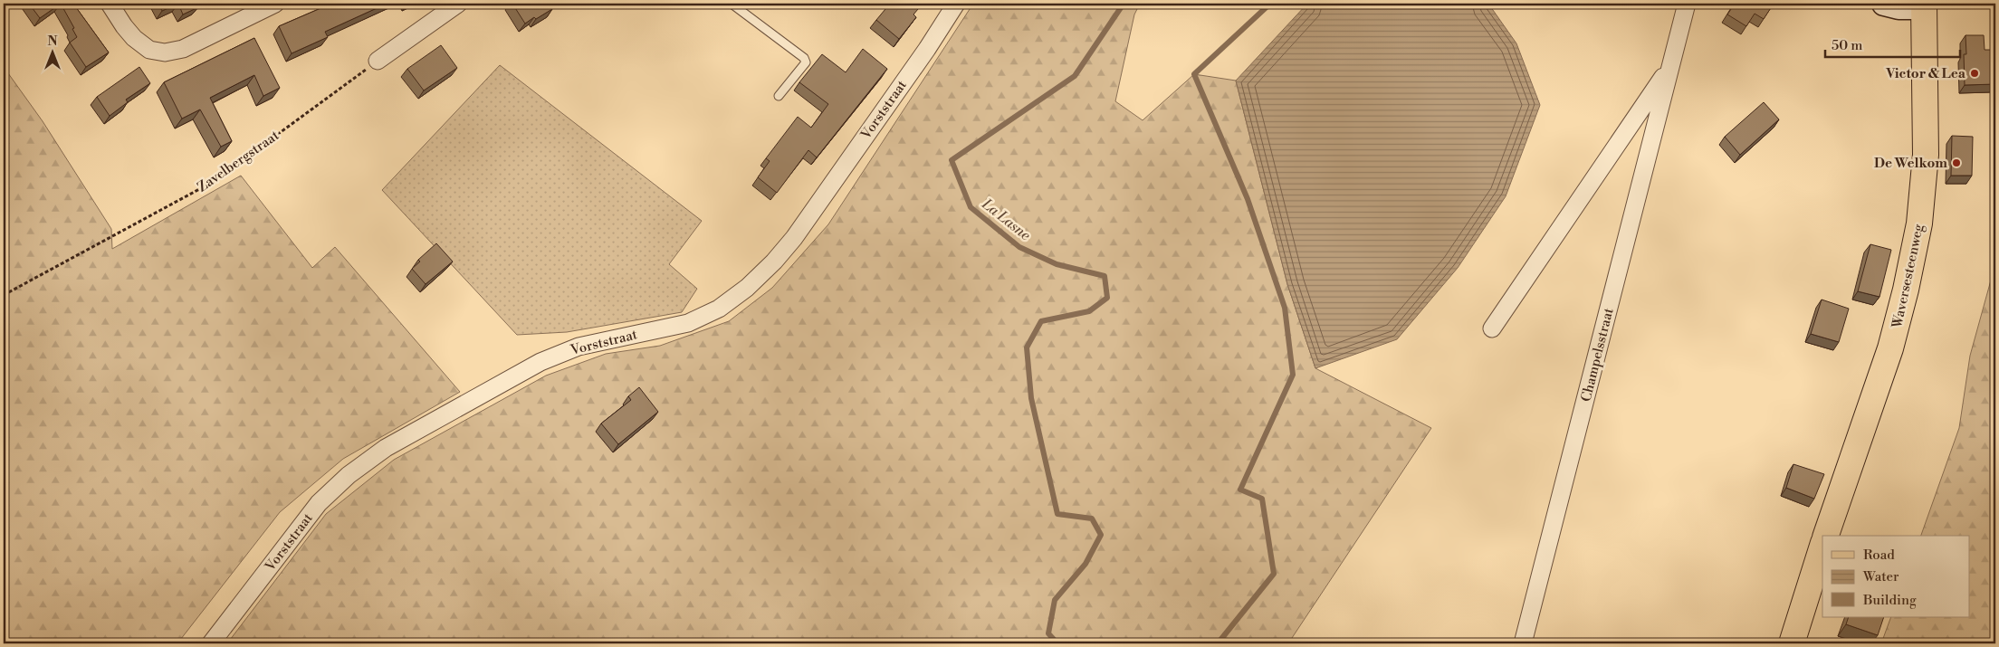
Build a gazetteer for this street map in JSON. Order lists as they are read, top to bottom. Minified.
{"streets":{"main road":["Waversesteenweg"],"street":["Vorststraat","Champelsstraat"],"path":["Zavelbergstraat"]},"water":["La Lasne"],"places":["Victor & Lea","De Welkom"],"legend":["Road","Water","Building"],"scale_bar":"50 m","north":"top"}
